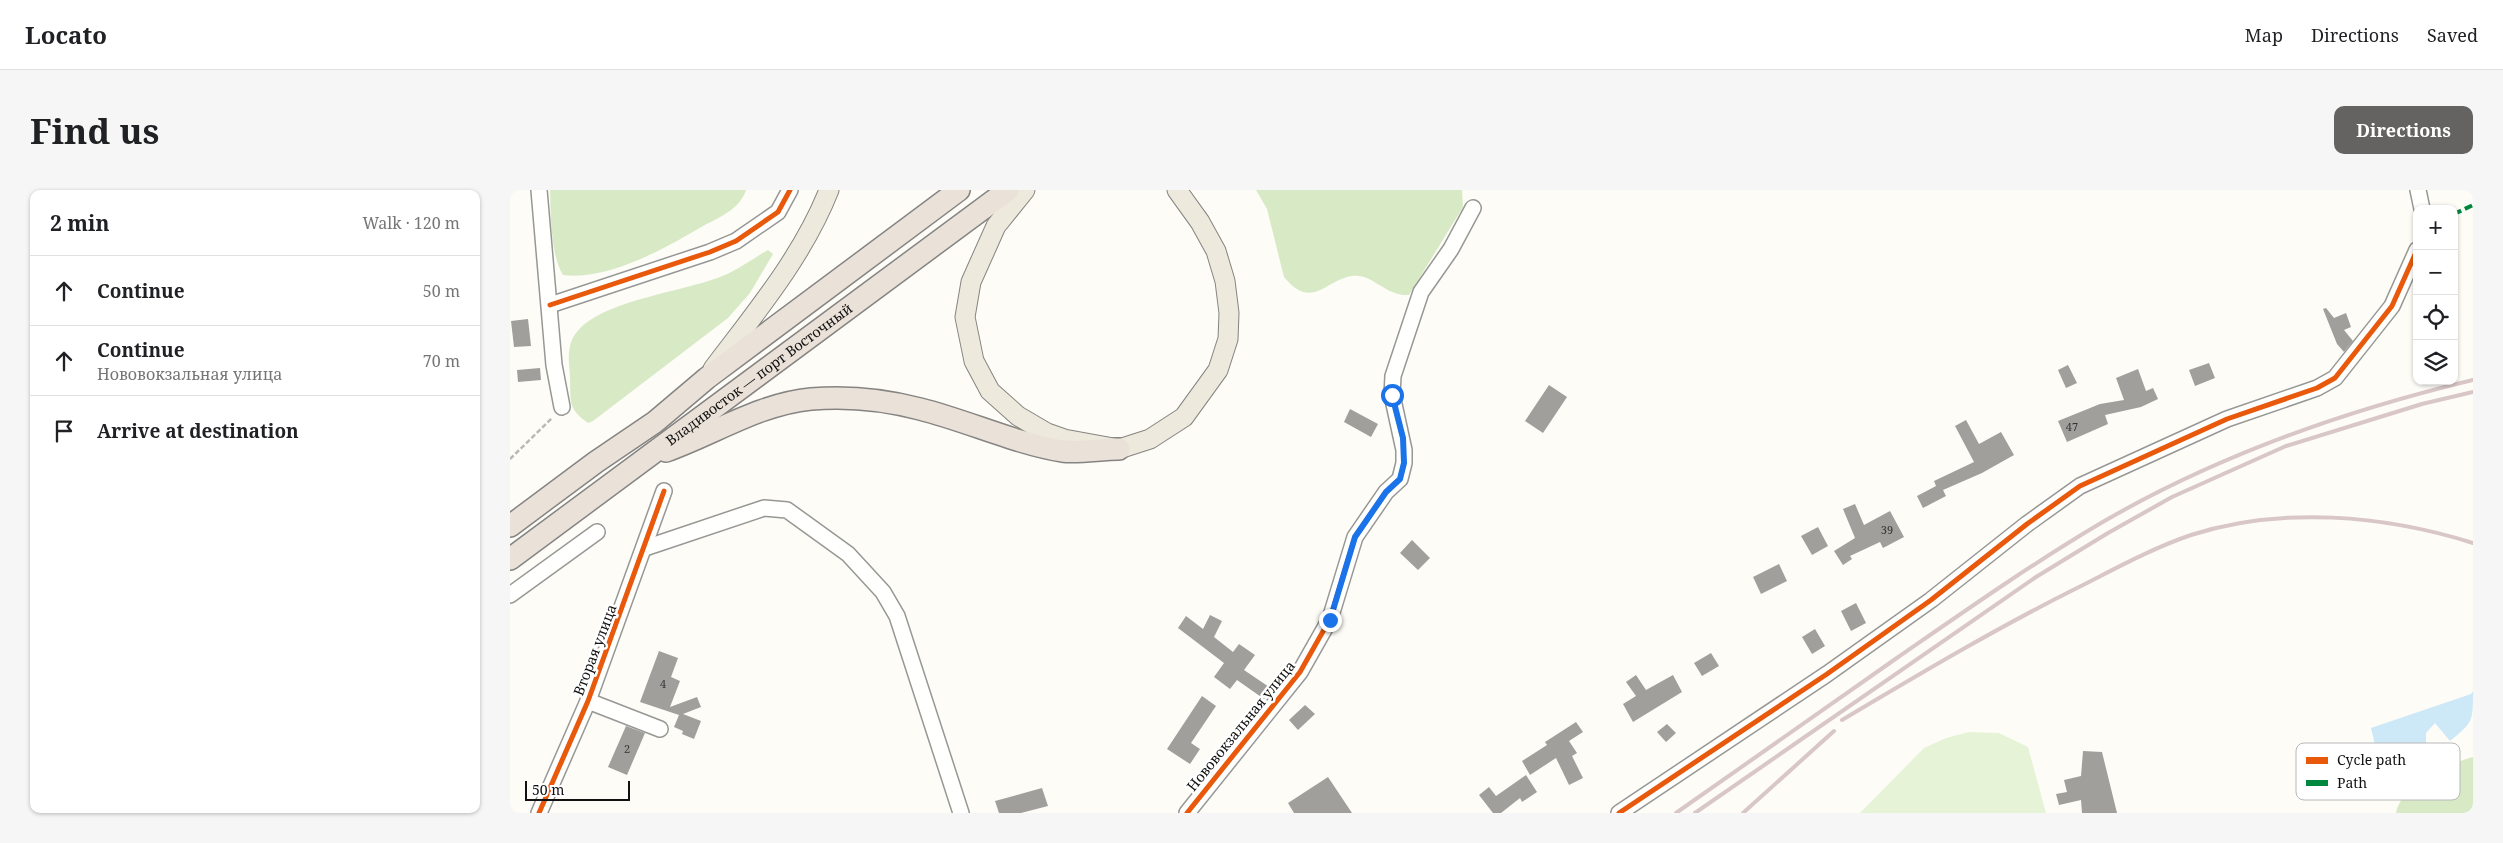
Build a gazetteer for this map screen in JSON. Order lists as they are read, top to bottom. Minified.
{"streets":{"highway":["Владивосток — порт Восточный"],"street":["Вторая улица","Нововокзальная улица"]},"house_numbers":["47","39","4","2"],"legend":["Cycle path","Path"],"scale_bar":"50 m","page":{"header":"Locato","nav":["Map","Directions","Saved"],"buttons":"Directions","title":"Find us","heading":["2 min","Walk · 120 m"],"map_buttons":["+","−"],"list":[["Continue","50 m"],["Continue","Нововокзальная улица","70 m"],"Arrive at destination"],"scale":"50 m"}}
